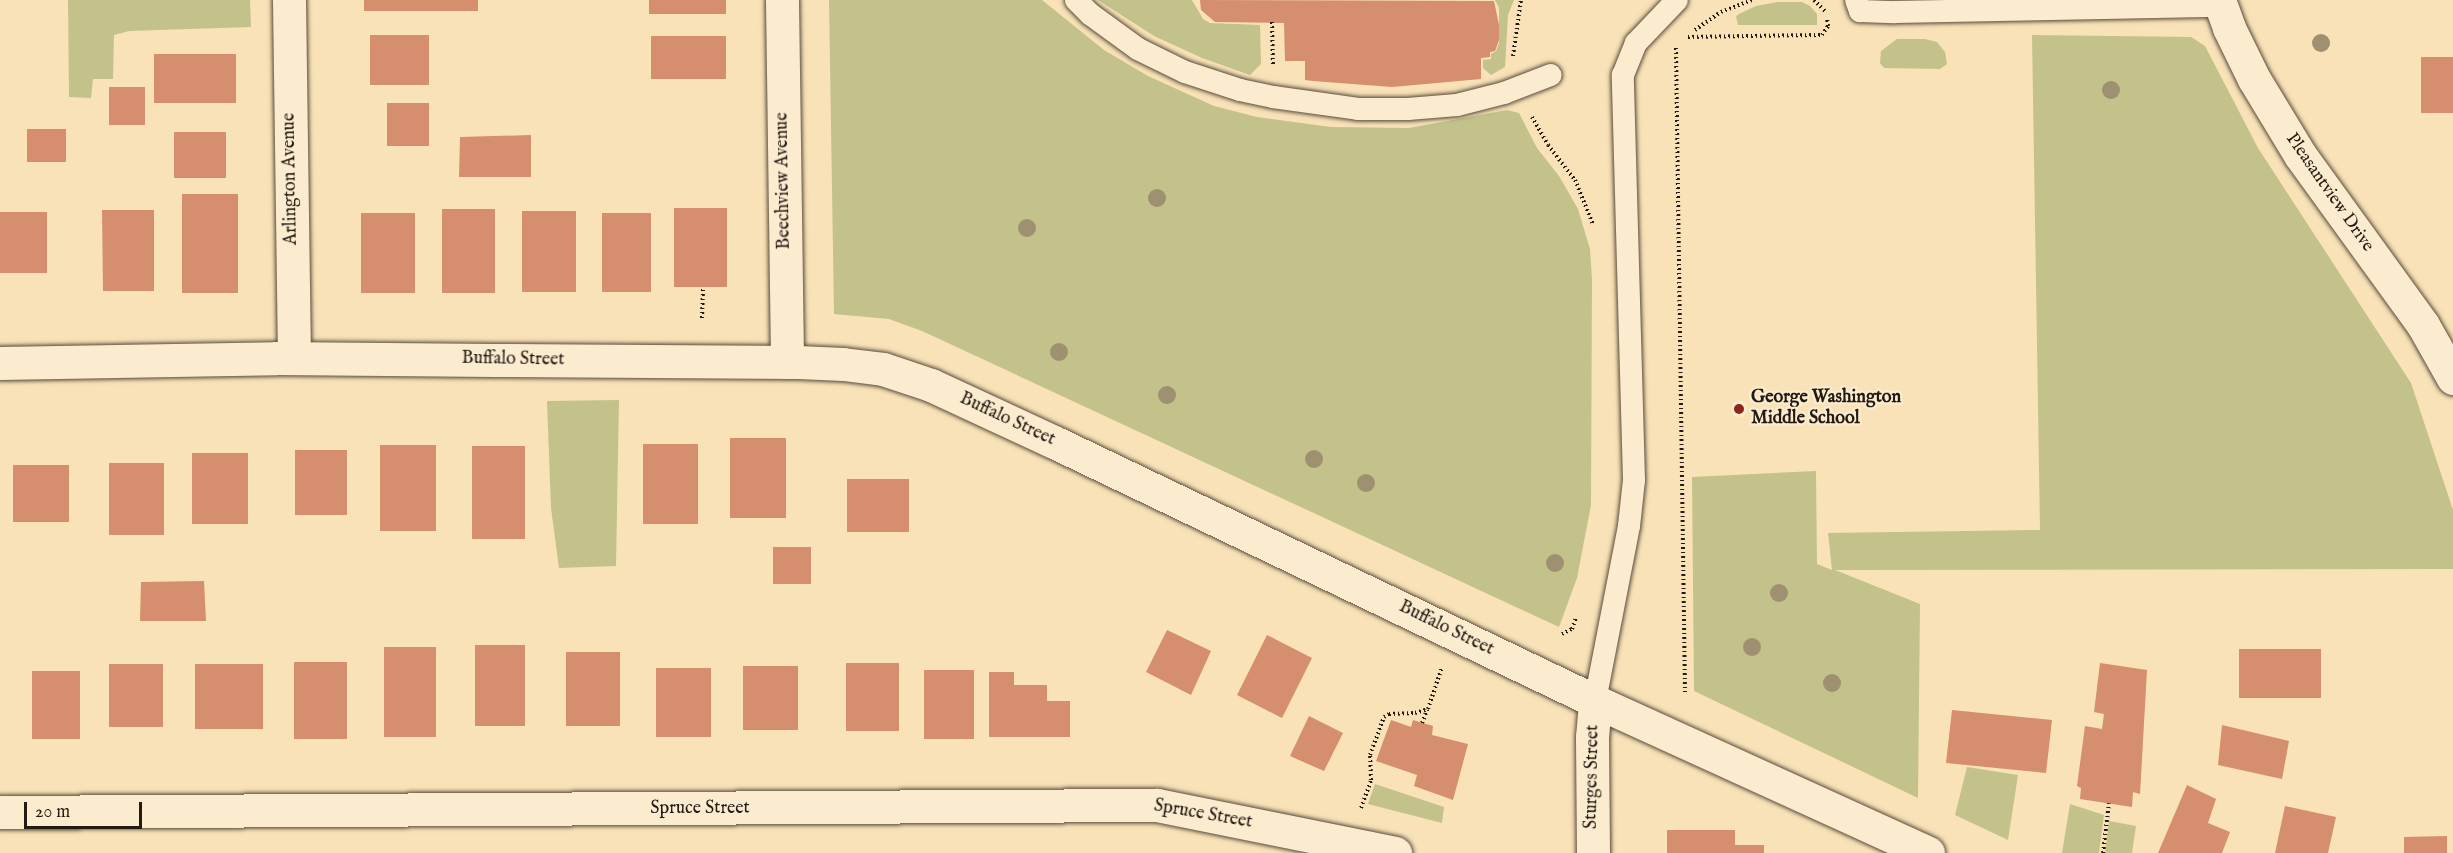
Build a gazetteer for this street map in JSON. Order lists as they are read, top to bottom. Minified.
{"streets":{"street":["Arlington Avenue","Beechview Avenue","Pleasantview Drive","Buffalo Street","Sturges Street","Spruce Street"]},"crossings":[["Arlington Avenue","Buffalo Street"],["Beechview Avenue","Buffalo Street"],["Buffalo Street","Sturges Street"]],"places":["George Washington Middle School"],"scale_bar":"20 m"}
